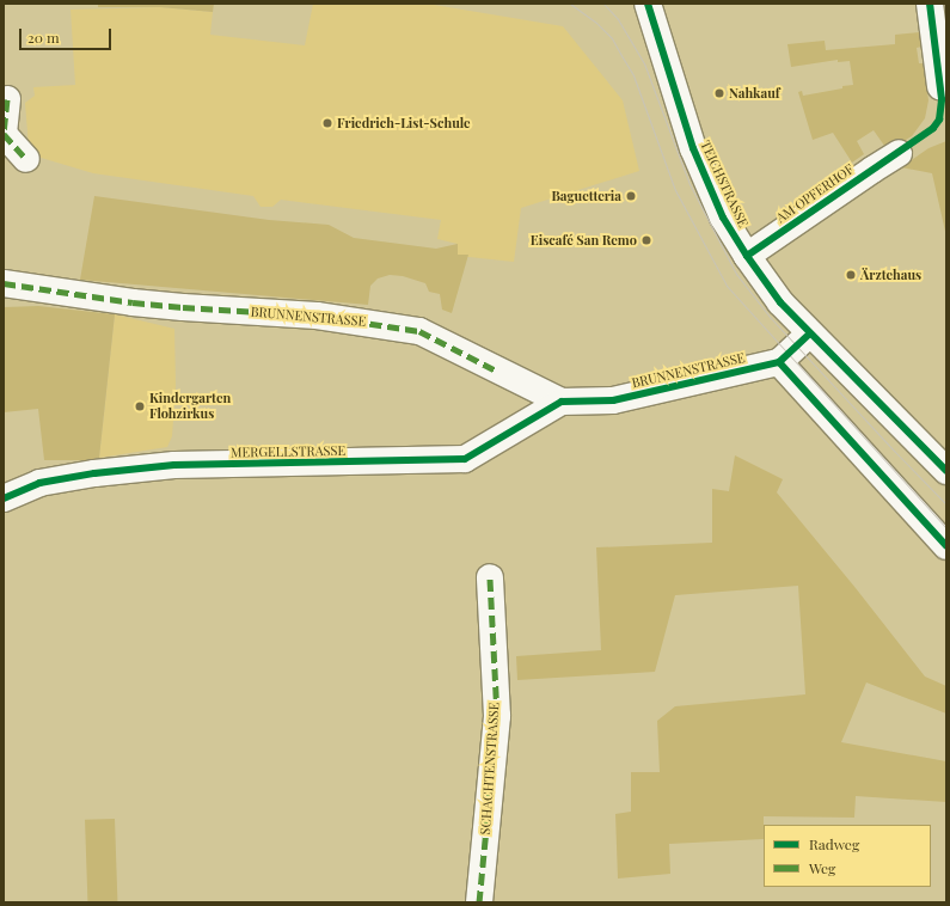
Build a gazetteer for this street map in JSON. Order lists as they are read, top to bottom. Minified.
{"streets":{"street":["TEICHSTRASSE","AM OPFERHOF","BRUNNENSTRASSE","MERGELLSTRASSE","SCHACHTENSTRASSE"]},"crossings":[["TEICHSTRASSE","AM OPFERHOF"],["TEICHSTRASSE","BRUNNENSTRASSE"],["BRUNNENSTRASSE","MERGELLSTRASSE"]],"places":["Nahkauf","Friedrich-List-Schule","Baguetteria","Eiscafé San Remo","Ärztehaus","Kindergarten Flohzirkus"],"legend":["Radweg","Weg"],"scale_bar":"20 m"}
